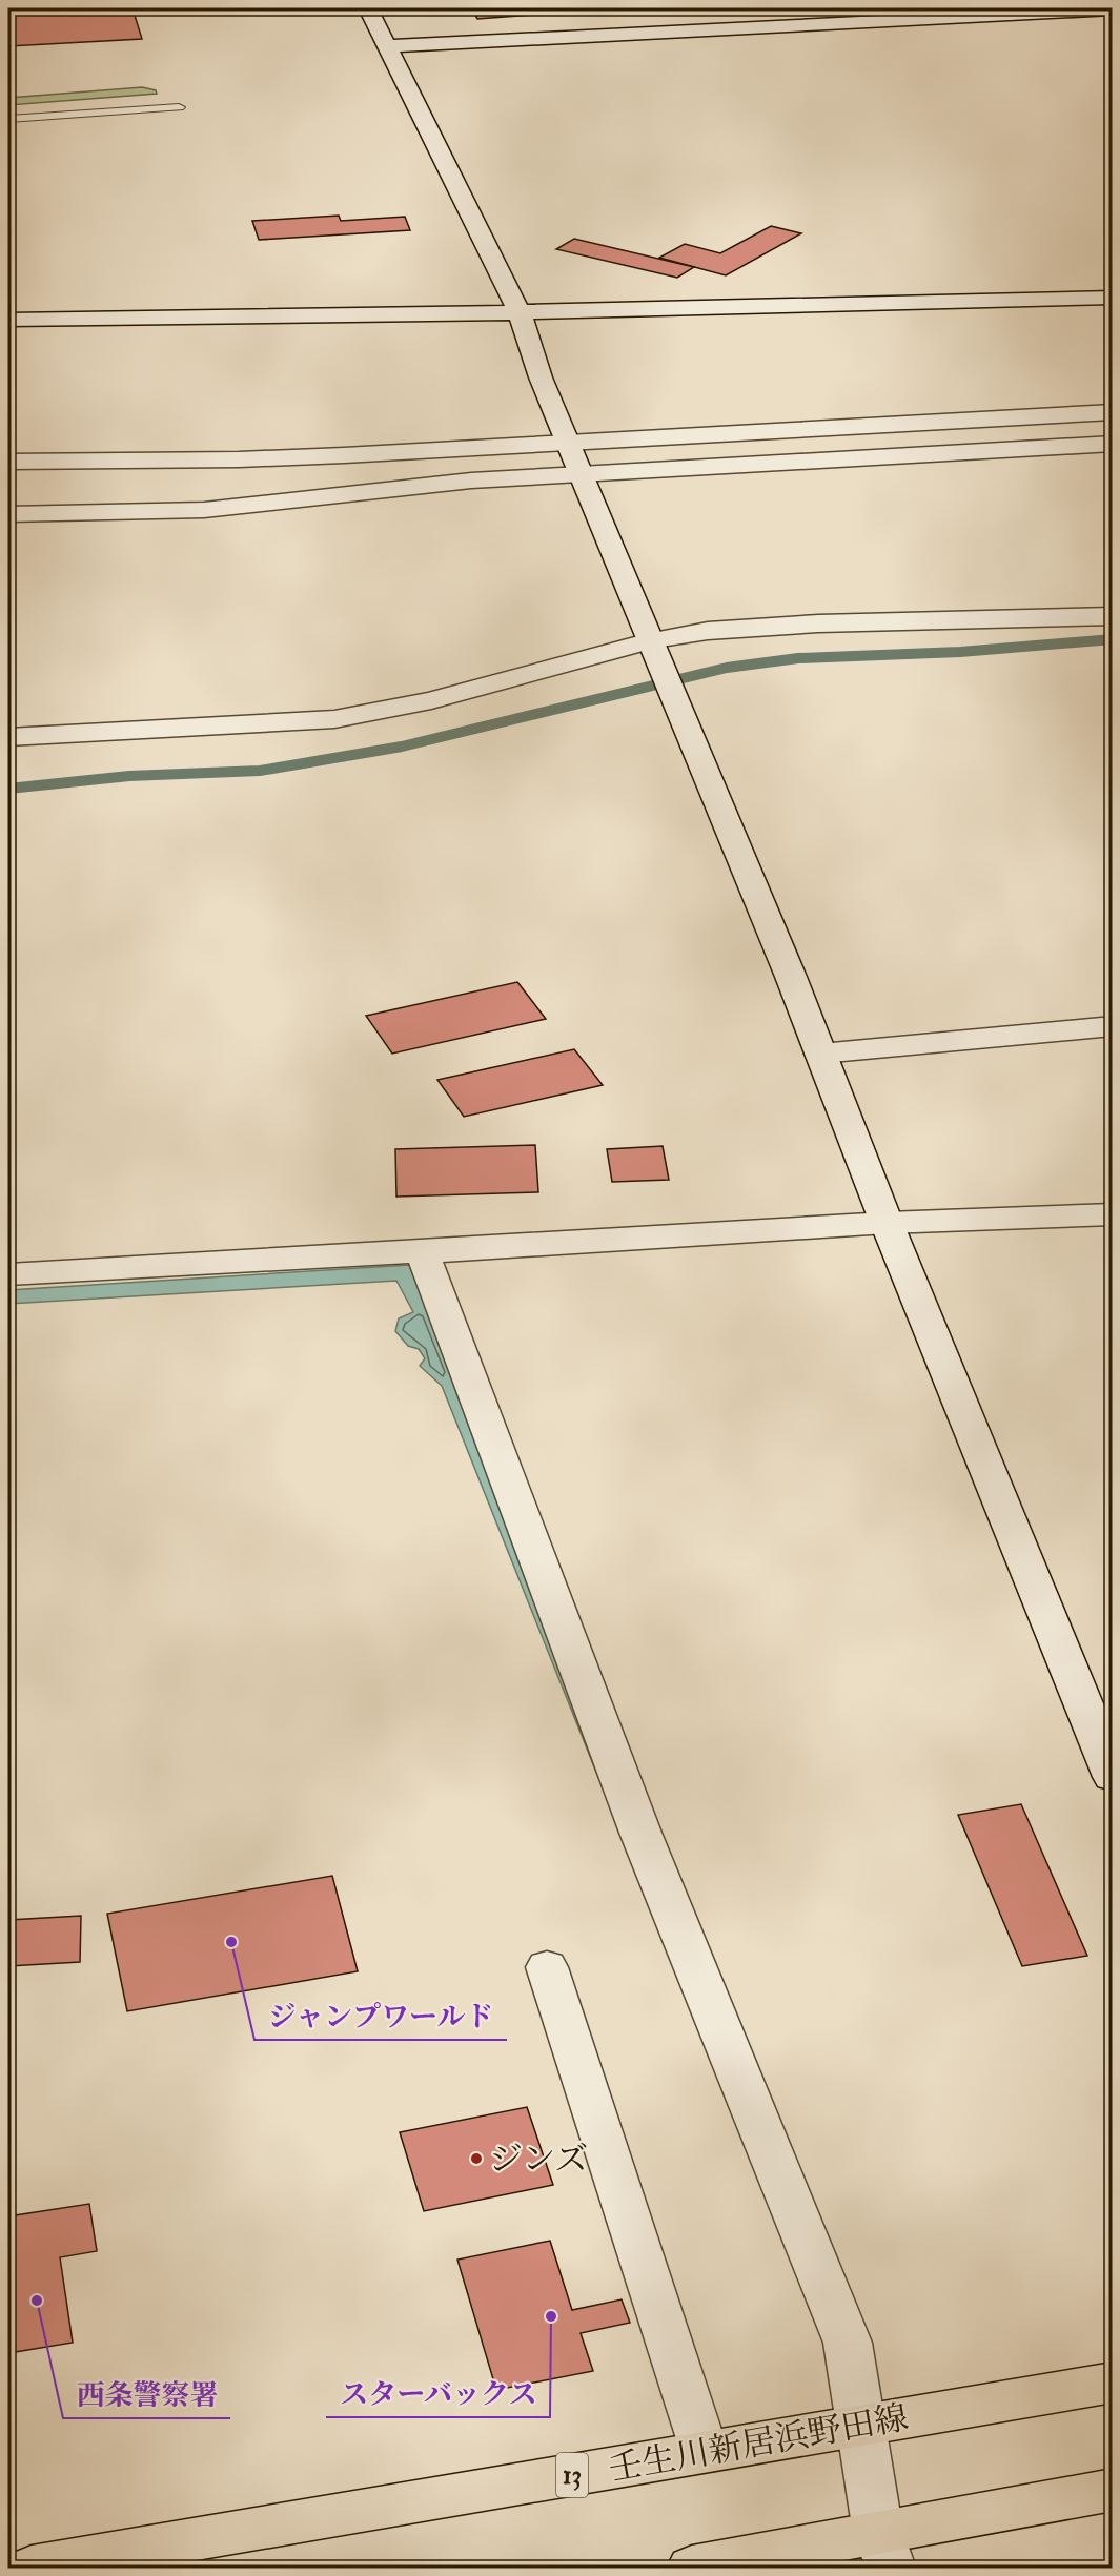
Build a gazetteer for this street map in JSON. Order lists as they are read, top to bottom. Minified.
{"streets":{"main road":["壬生川新居浜野田線","13"]},"places":["ジャンプワールド","ジンズ","西条警察署","スターバックス"]}
